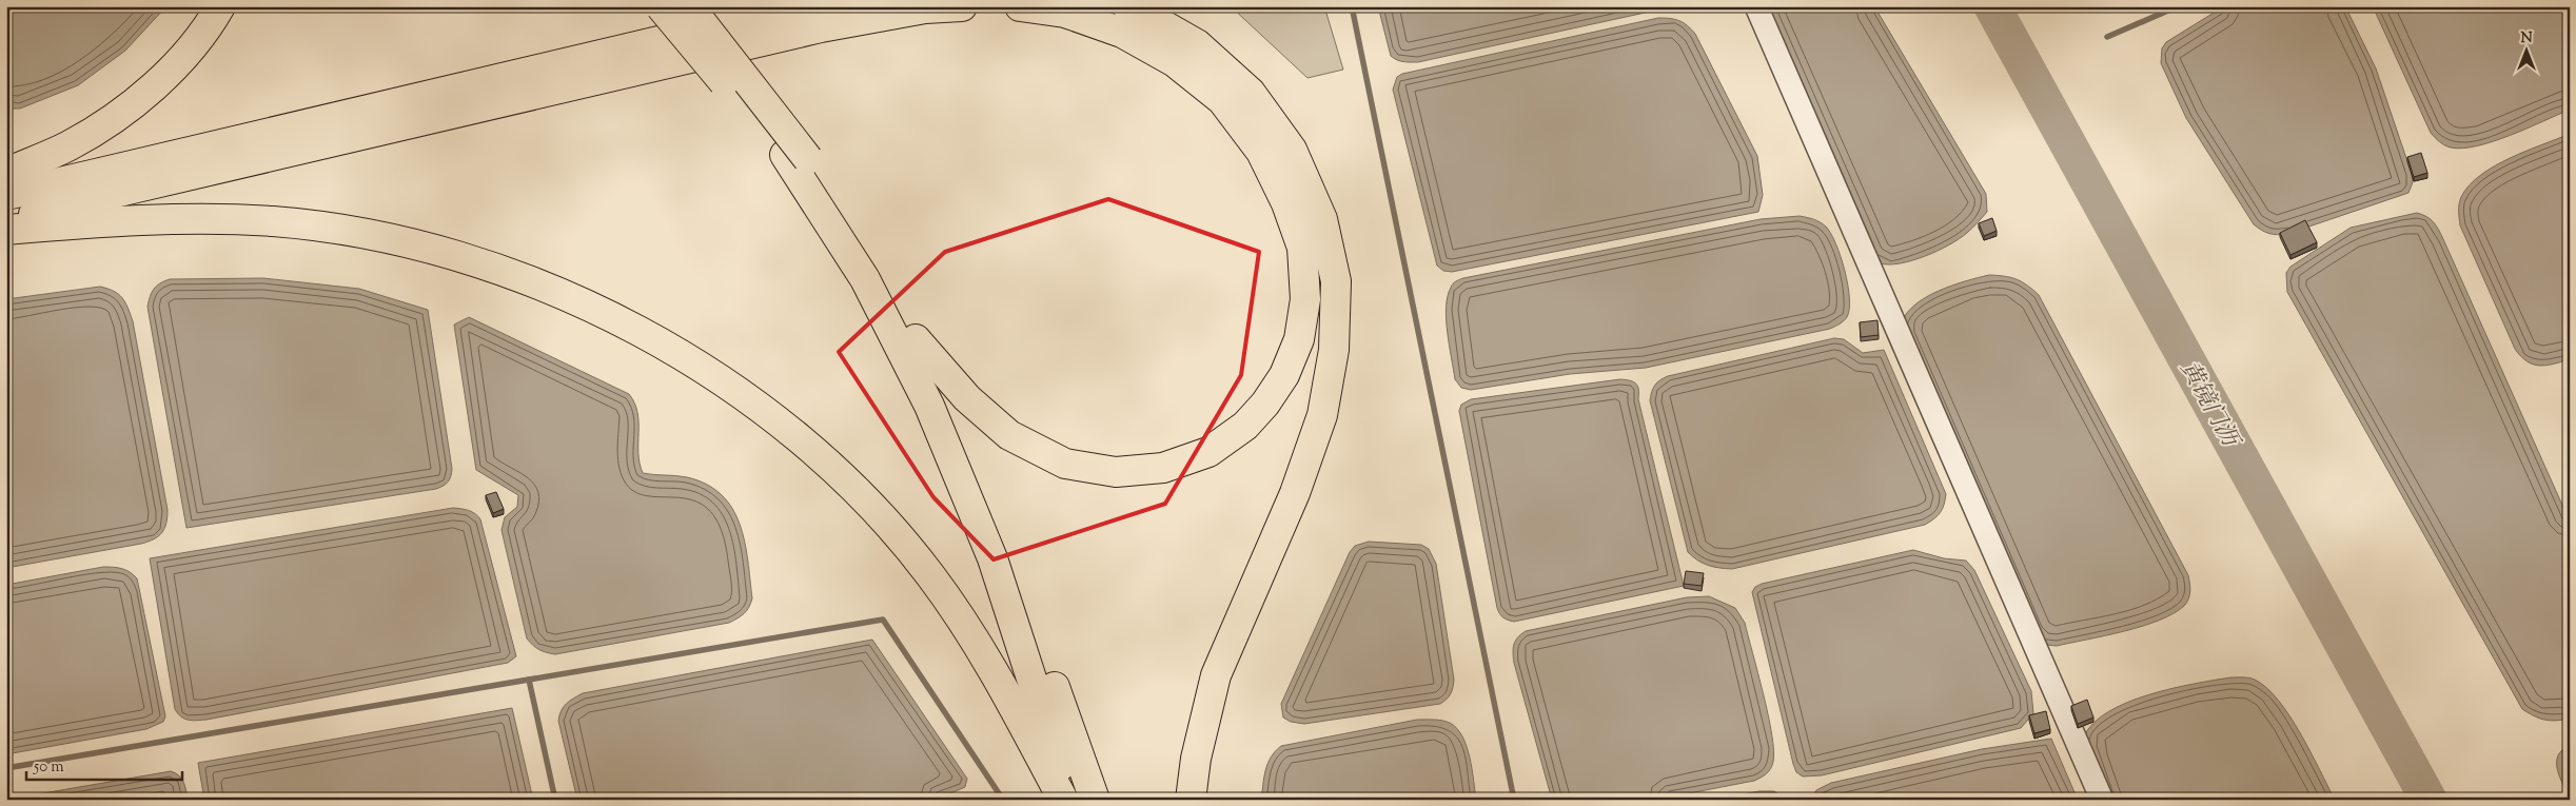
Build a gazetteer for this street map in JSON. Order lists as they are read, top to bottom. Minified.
{"water":["黄镜门沥"],"scale_bar":"50 m","north":"top"}
